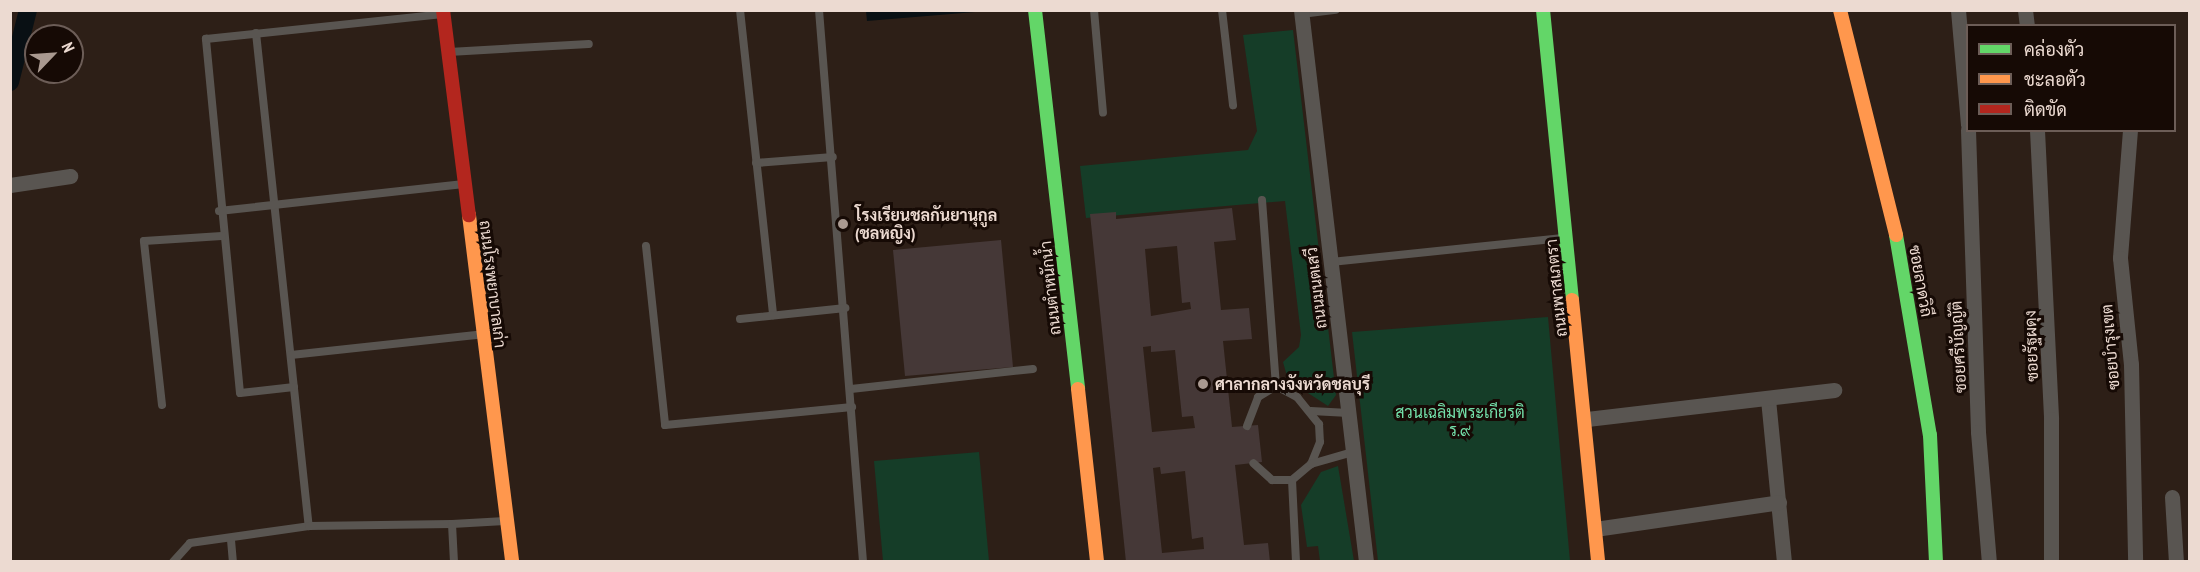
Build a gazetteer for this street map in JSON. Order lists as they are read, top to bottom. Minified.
{"streets":{"street":["ซอยลาดวิถี","ถนนโรงพยาบาลเก่า","ถนนตำหนักน้ำ","ถนนมนตเสวี","ถนนพาสเภตรา","ซอยรัฐผดุง","ซอยศรีบัญญัติ","ซอยบำรุงเขต"]},"parks":["สวนเฉลิมพระเกียรติ ร.๙"],"places":["โรงเรียนชลกันยานุกูล (ชลหญิง)","ศาลากลางจังหวัดชลบุรี"],"legend":["คล่องตัว","ชะลอตัว","ติดขัด"],"north":"top right"}
